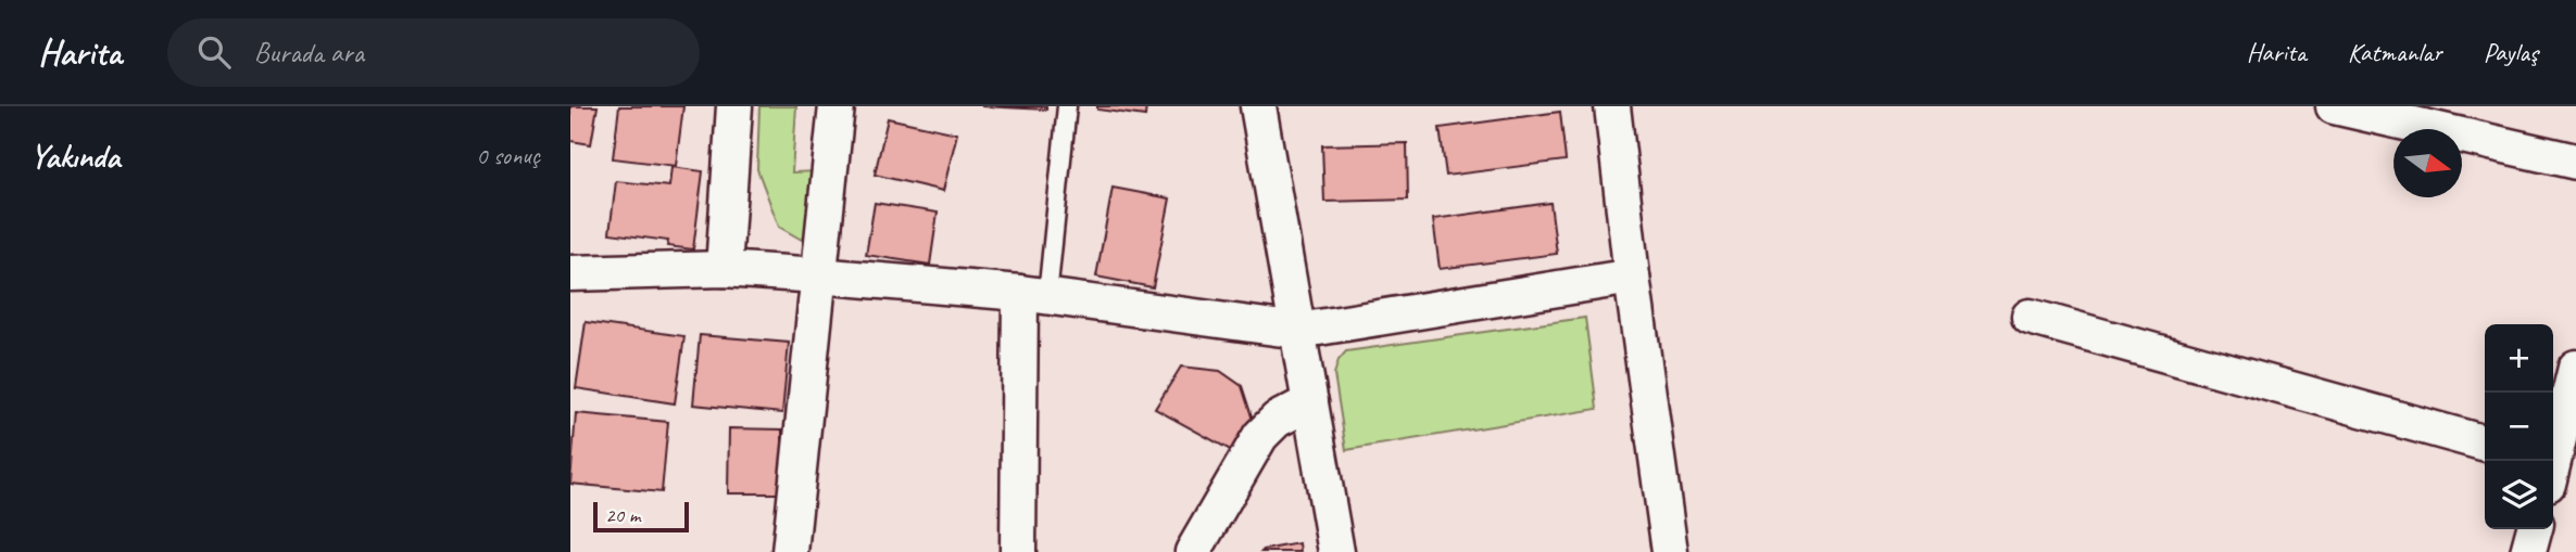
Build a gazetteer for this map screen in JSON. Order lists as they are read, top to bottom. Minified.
{"scale_bar":"20 m","north":"right","page":{"header":"Harita","search":"Burada ara","nav":["Harita","Katmanlar","Paylaş"],"heading":["Yakında","0 sonuç"],"map_buttons":["+","−"],"scale":"20 m"}}
